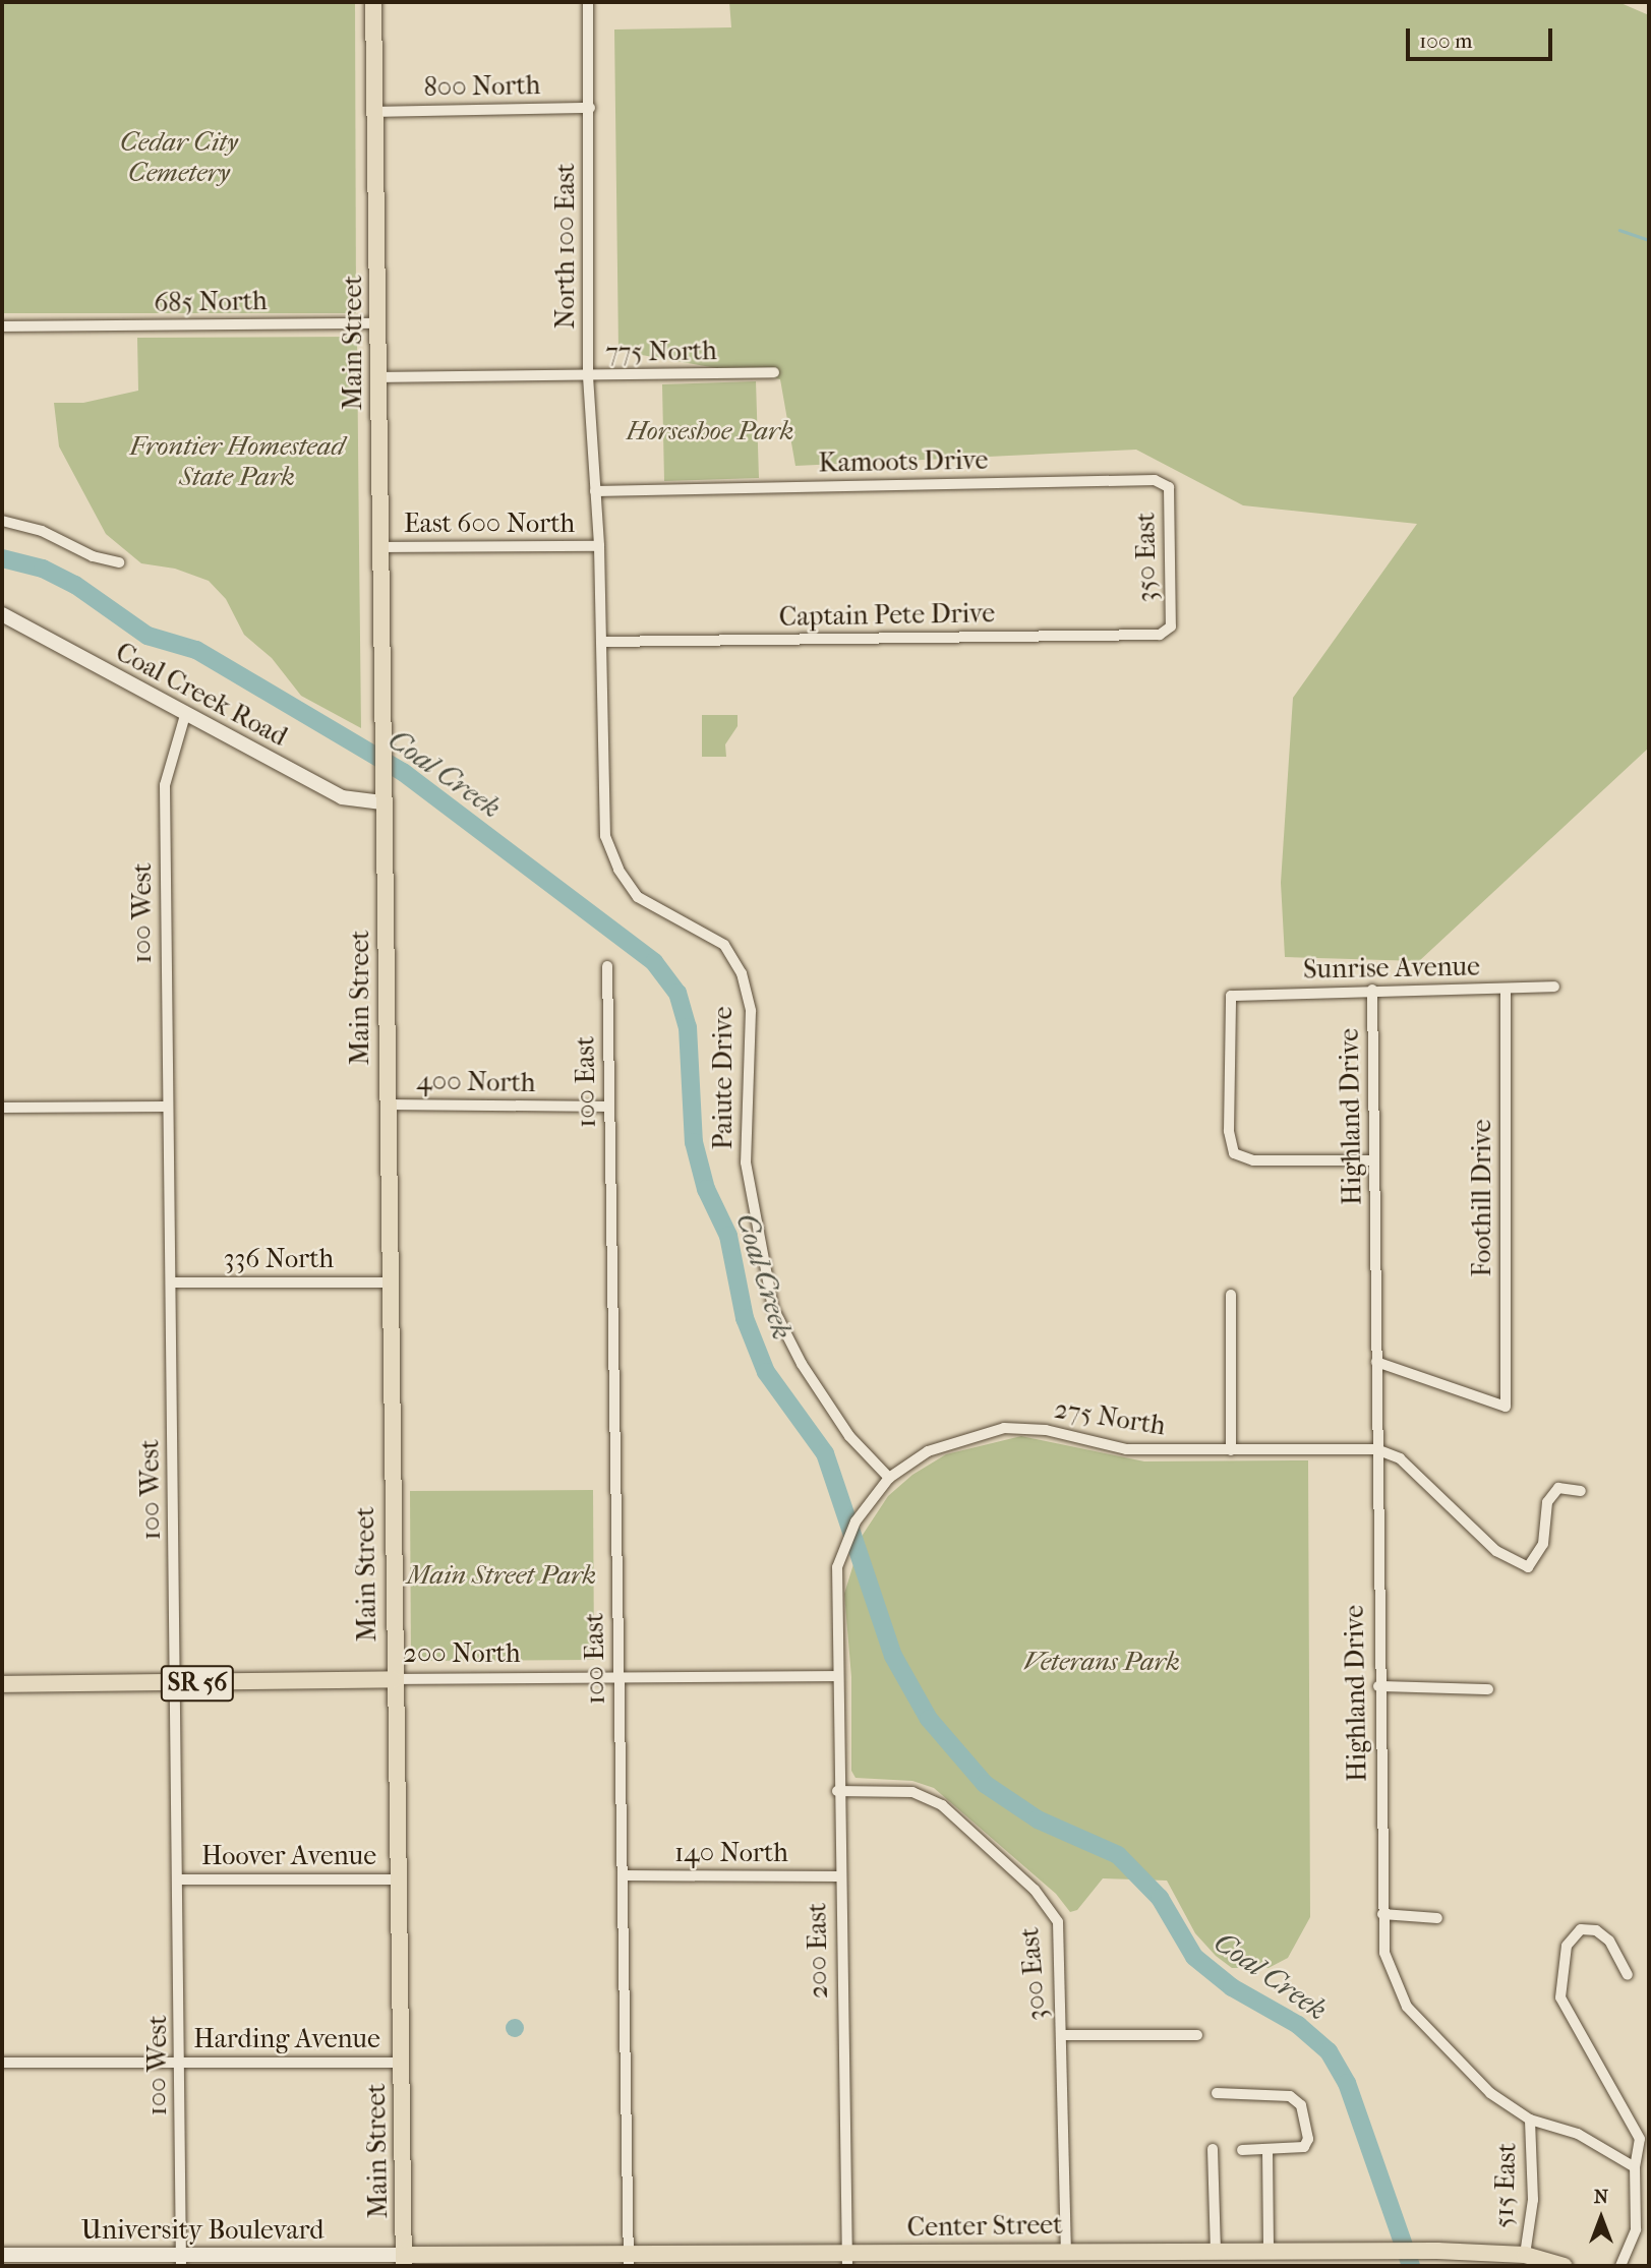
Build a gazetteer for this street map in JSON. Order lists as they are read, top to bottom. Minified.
{"streets":{"main road":["Main Street","Coal Creek Road","200 North","SR 56","Center Street","University Boulevard"],"street":["800 North","North 100 East","685 North","775 North","Kamoots Drive","East 600 North","350 East","Captain Pete Drive","100 West","Sunrise Avenue","Paiute Drive","400 North","100 East","Highland Drive","Foothill Drive","336 North","275 North","140 North","Hoover Avenue","200 East","300 East","Harding Avenue","515 East"]},"crossings":[["800 North","North 100 East"],["800 North","Main Street"],["North 100 East","775 North"],["North 100 East","Kamoots Drive"],["North 100 East","Paiute Drive"],["685 North","Main Street"],["Main Street","775 North"],["Main Street","East 600 North"],["Main Street","Coal Creek Road"],["Main Street","400 North"],["Main Street","336 North"],["Main Street","200 North"],["Main Street","Hoover Avenue"],["Main Street","Harding Avenue"],["Main Street","Center Street"],["Main Street","University Boulevard"],["Kamoots Drive","350 East"],["Kamoots Drive","Paiute Drive"],["East 600 North","Paiute Drive"],["350 East","Captain Pete Drive"],["Captain Pete Drive","Paiute Drive"],["Coal Creek Road","100 West"],["100 West","336 North"],["100 West","200 North"],["100 West","Hoover Avenue"],["100 West","Harding Avenue"],["100 West","University Boulevard"],["Sunrise Avenue","Highland Drive"],["Sunrise Avenue","Foothill Drive"],["Paiute Drive","275 North"],["400 North","100 East"],["100 East","200 North"],["100 East","140 North"],["100 East","Center Street"],["Highland Drive","Foothill Drive"],["Highland Drive","275 North"],["Highland Drive","515 East"],["275 North","200 East"],["200 North","200 East"],["140 North","200 East"],["200 East","300 East"],["200 East","Center Street"],["300 East","Center Street"],["515 East","Center Street"],["Center Street","University Boulevard"]],"water":["Coal Creek"],"parks":["Cedar City Cemetery","Horseshoe Park","Frontier Homestead State Park","Main Street Park","Veterans Park"],"scale_bar":"100 m","north":"top"}
